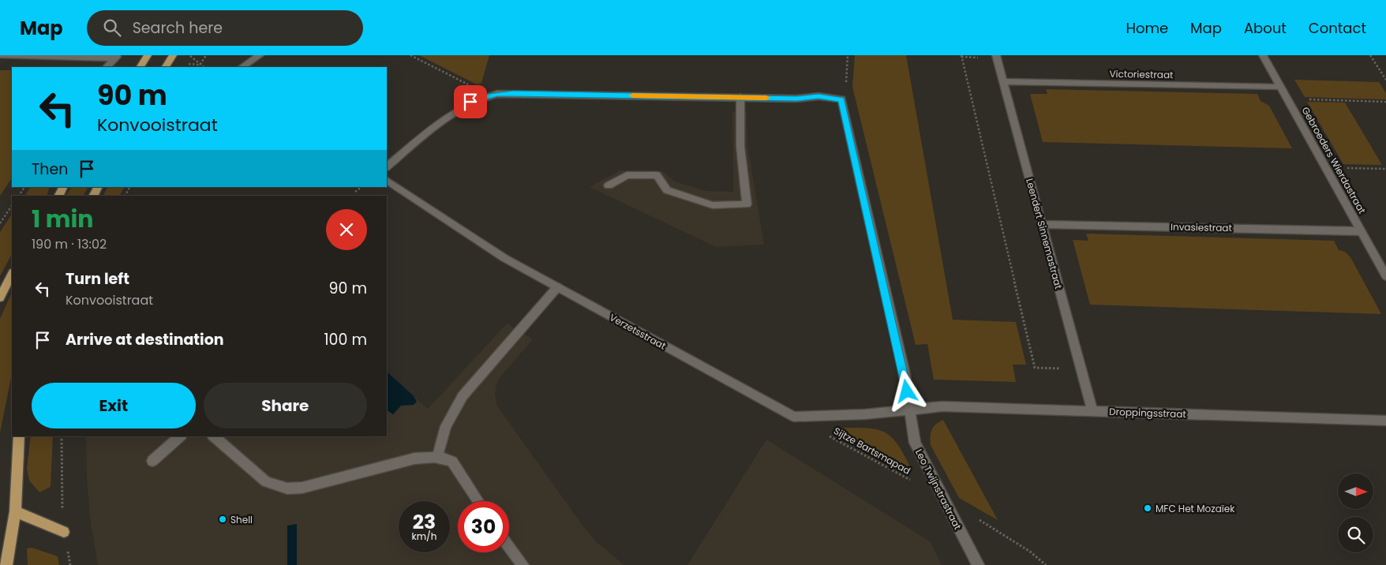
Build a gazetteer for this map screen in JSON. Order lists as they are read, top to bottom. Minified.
{"streets":{"street":["Victoriestraat","Gebroeders Wierdastraat","Invasiestraat","Leendert Sinnemastraat","Verzetsstraat","Droppingsstraat","Leo Twijnstrastraat"],"path":["Sijtze Bartsmapad"]},"crossings":[["Victoriestraat","Gebroeders Wierdastraat"],["Victoriestraat","Leendert Sinnemastraat"],["Gebroeders Wierdastraat","Invasiestraat"],["Invasiestraat","Leendert Sinnemastraat"],["Leendert Sinnemastraat","Droppingsstraat"],["Verzetsstraat","Droppingsstraat"],["Verzetsstraat","Leo Twijnstrastraat"],["Droppingsstraat","Leo Twijnstrastraat"],["Sijtze Bartsmapad","Leo Twijnstrastraat"]],"places":["MFC Het Mozaïek","Shell"],"north":"right","page":{"header":"Map","search":"Search here","nav":["Home","Map","About","Contact"],"turn":["90 m","Konvooistraat"],"then":"Then","heading":["1 min","190 m · 13:02"],"list":[{"name":"Turn left","note":"Konvooistraat","value":"90 m"},{"name":"Arrive at destination","value":"100 m"}],"buttons":["Exit","Share"],"speed":"23 km/h","limit":"30"}}
